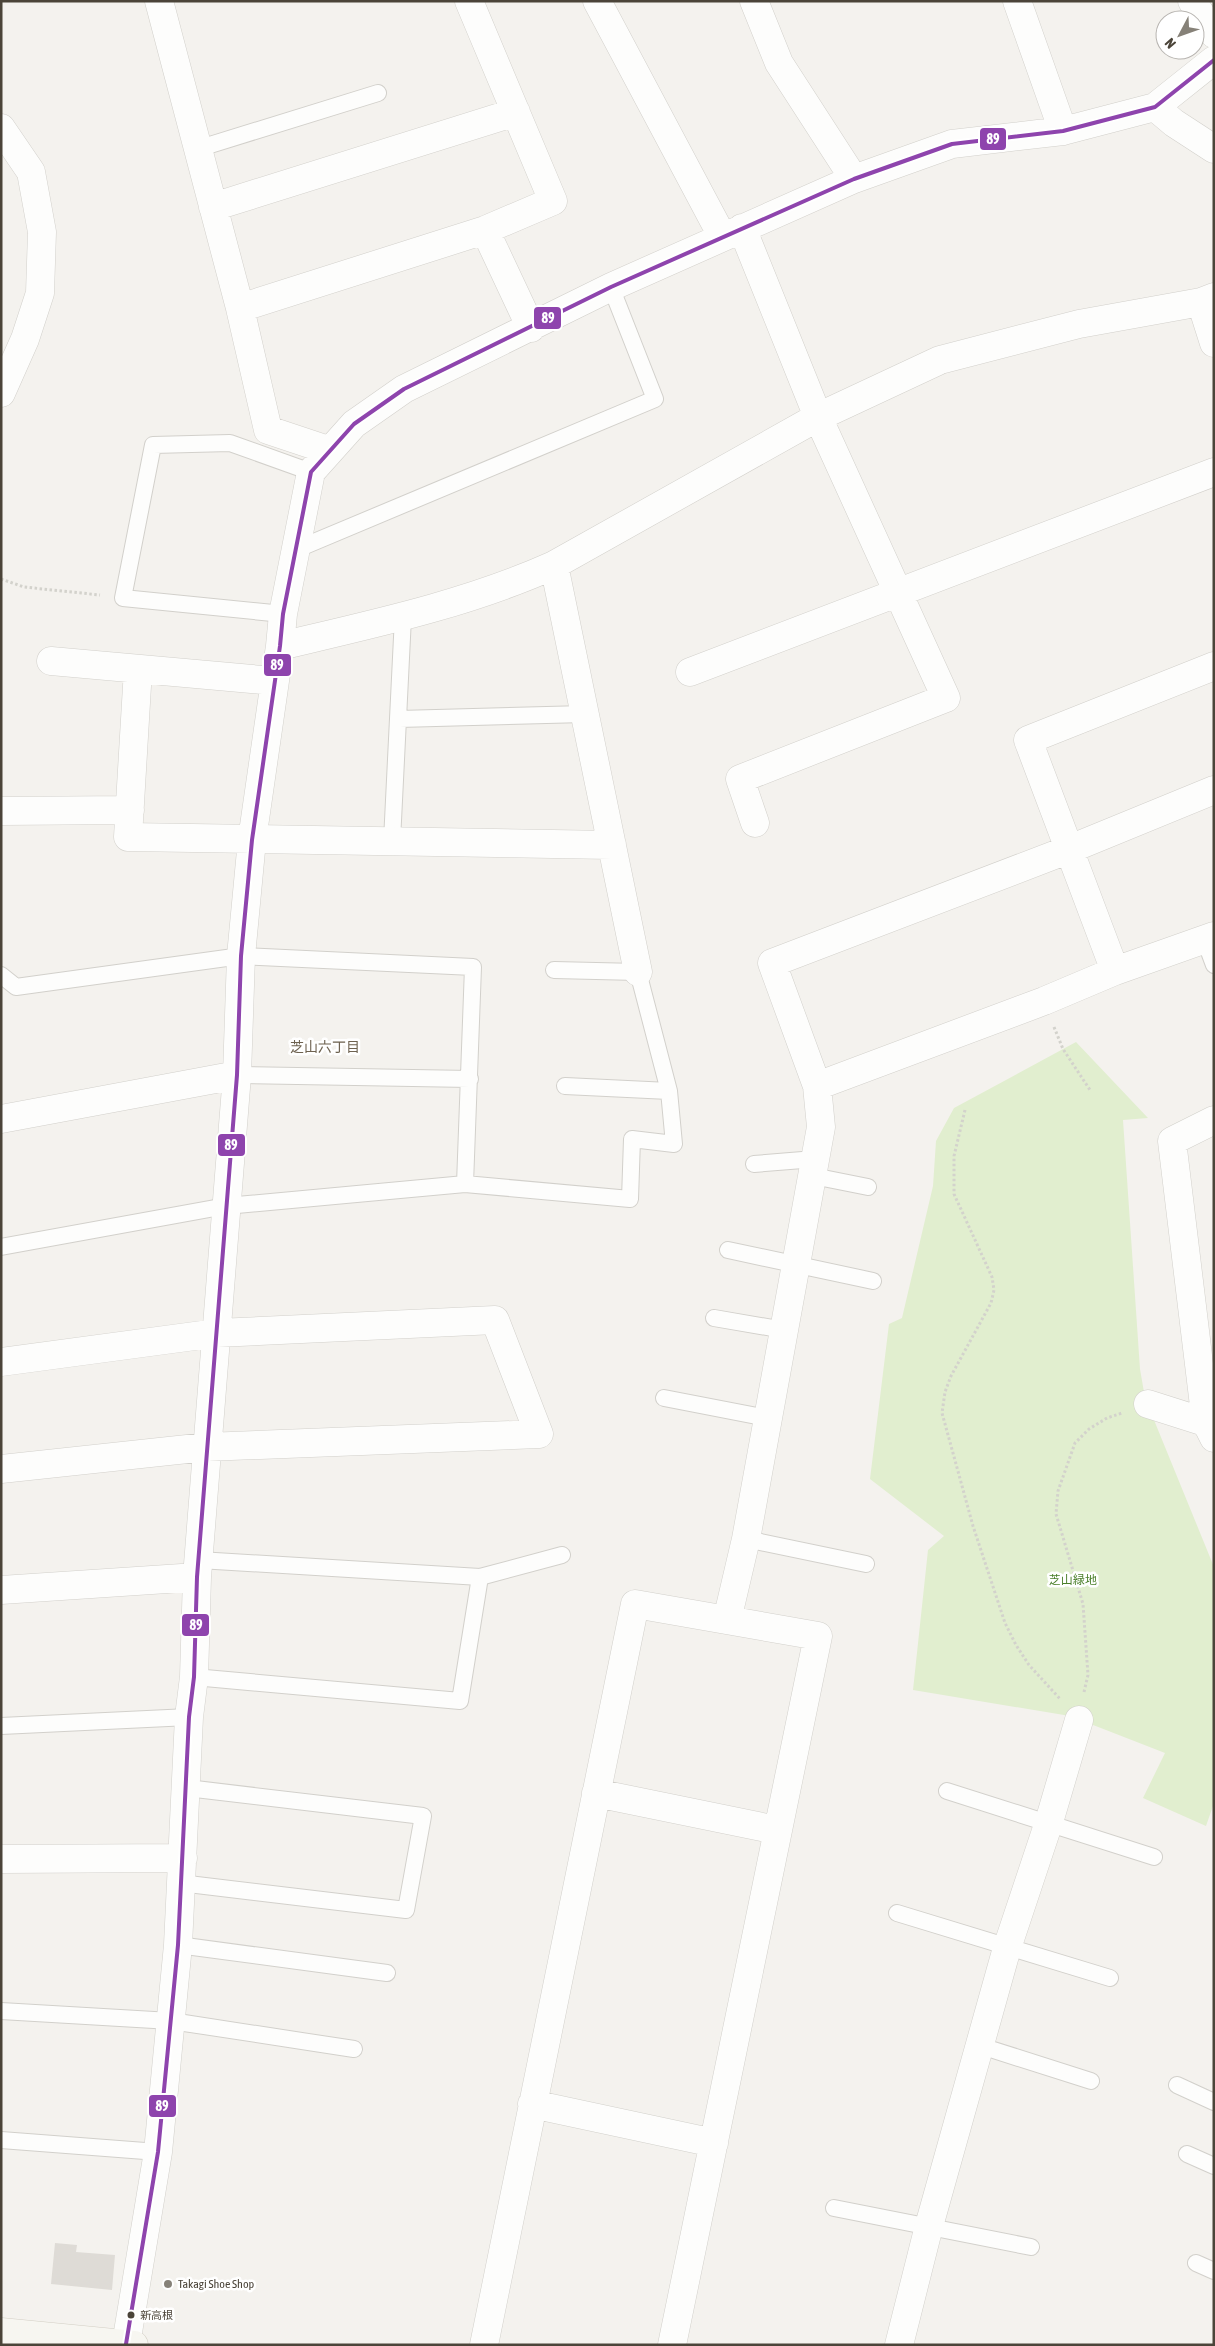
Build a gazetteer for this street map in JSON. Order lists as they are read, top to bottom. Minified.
{"districts":["芝山六丁目"],"parks":["芝山緑地"],"places":["Takagi Shoe Shop","新高根"],"lines":["transit line 89"],"north":"bottom left"}
